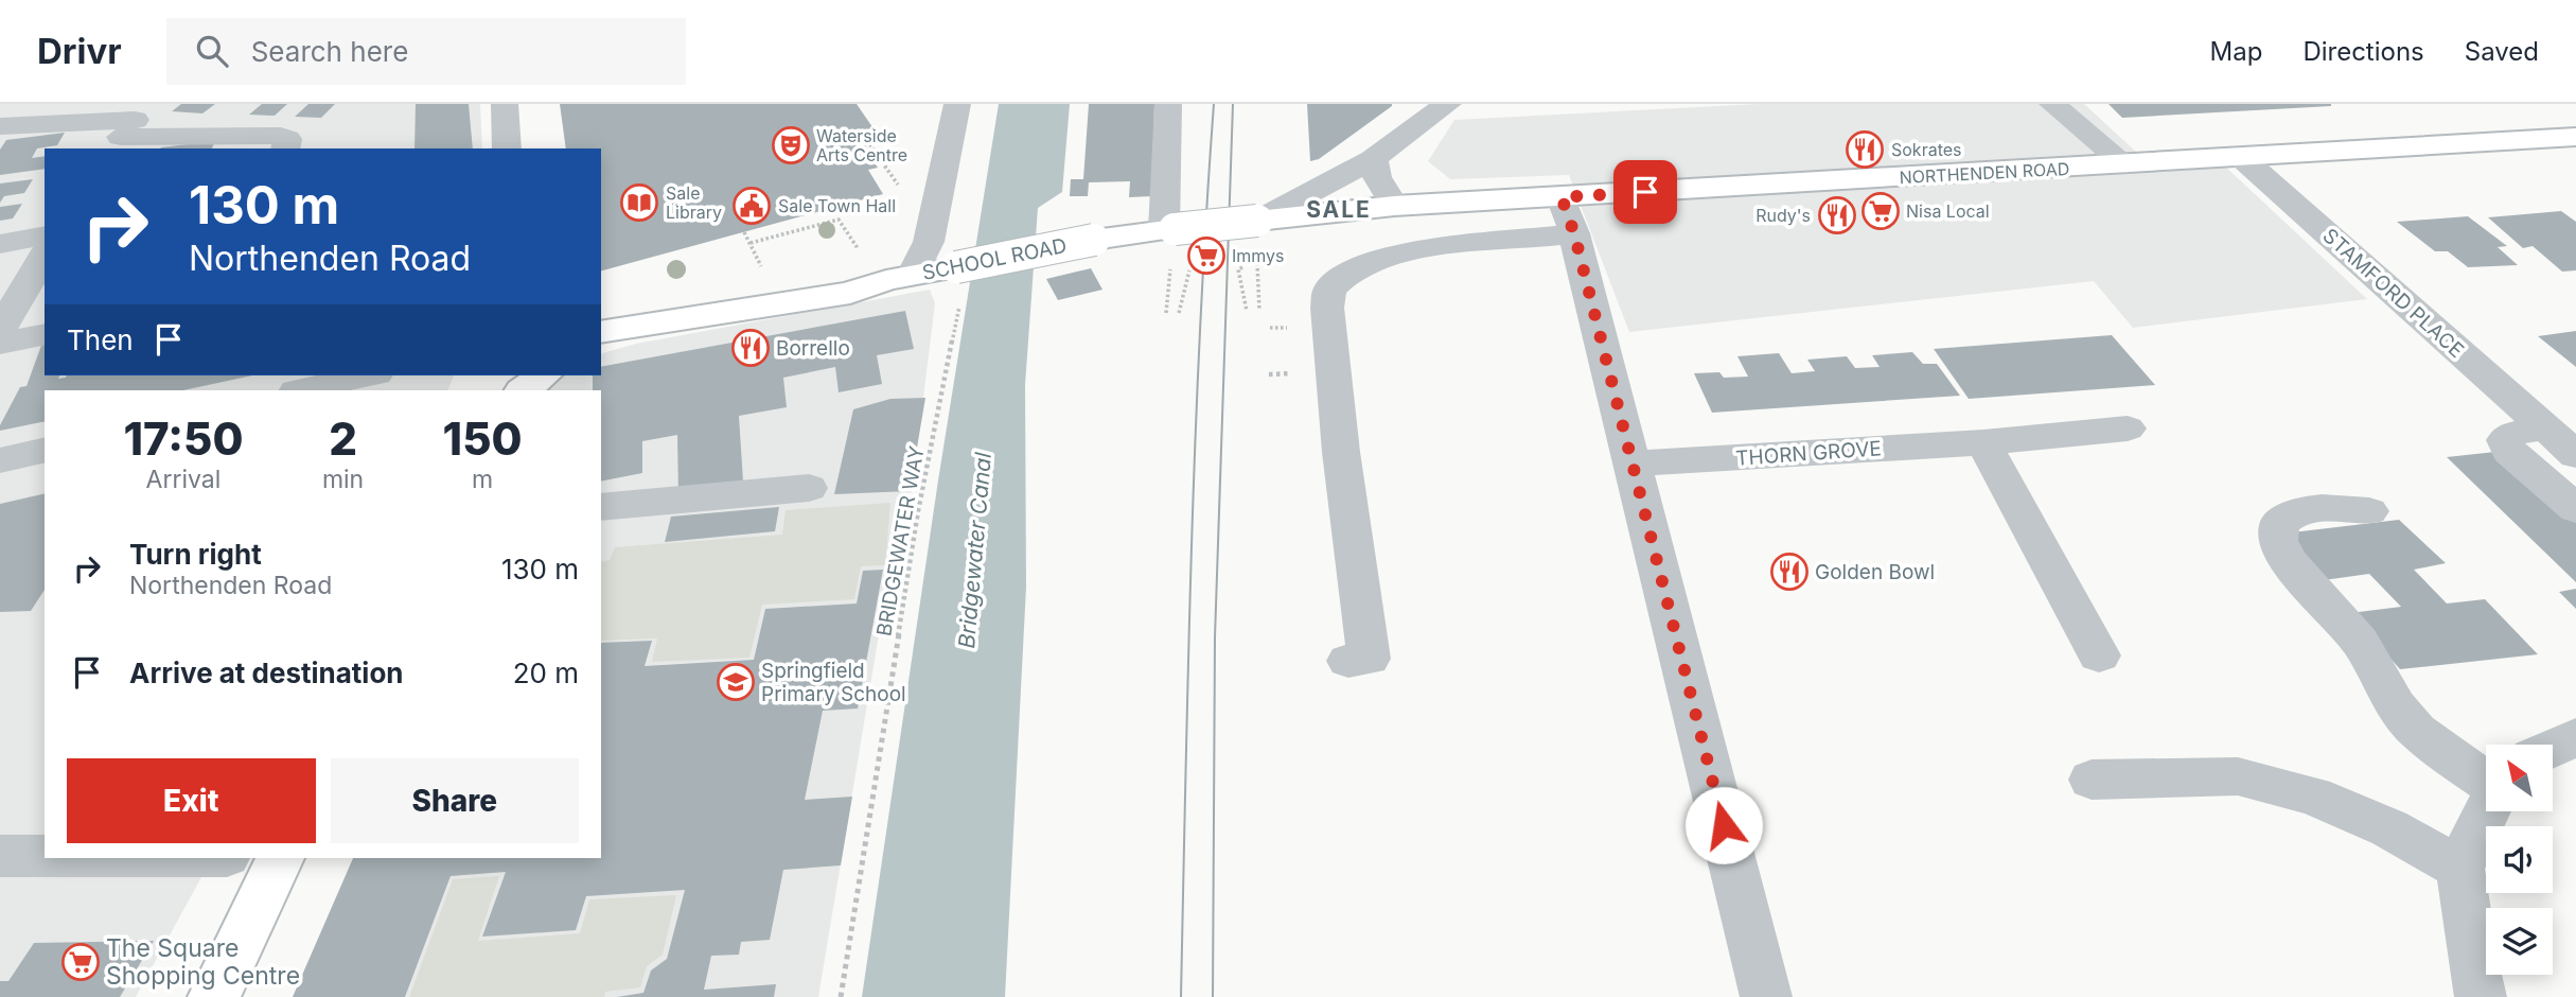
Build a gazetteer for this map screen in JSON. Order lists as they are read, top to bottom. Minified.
{"streets":{"main road":["NORTHENDEN ROAD","SCHOOL ROAD"],"street":["STAMFORD PLACE","THORN GROVE"],"path":["BRIDGEWATER WAY"]},"crossings":[["NORTHENDEN ROAD","SCHOOL ROAD"],["NORTHENDEN ROAD","STAMFORD PLACE"]],"districts":["SALE"],"water":["Bridgewater Canal"],"places":{"theatre":["Waterside Arts Centre"],"restaurant":["Sokrates","Rudy's","Borrello","Golden Bowl"],"library":["Sale Library"],"public building":["Sale Town Hall"],"supermarket":["Nisa Local","Immys","The Square Shopping Centre"],"school or university":["Springfield Primary School"]},"north":"top left","page":{"header":"Drivr","search":"Search here","nav":["Map","Directions","Saved"],"turn":["130 m","Northenden Road"],"then":"Then","eta":["17:50","Arrival","2","min","150","m"],"list":[{"name":"Turn right","note":"Northenden Road","value":"130 m"},{"name":"Arrive at destination","value":"20 m"}],"buttons":["Exit","Share"]}}
